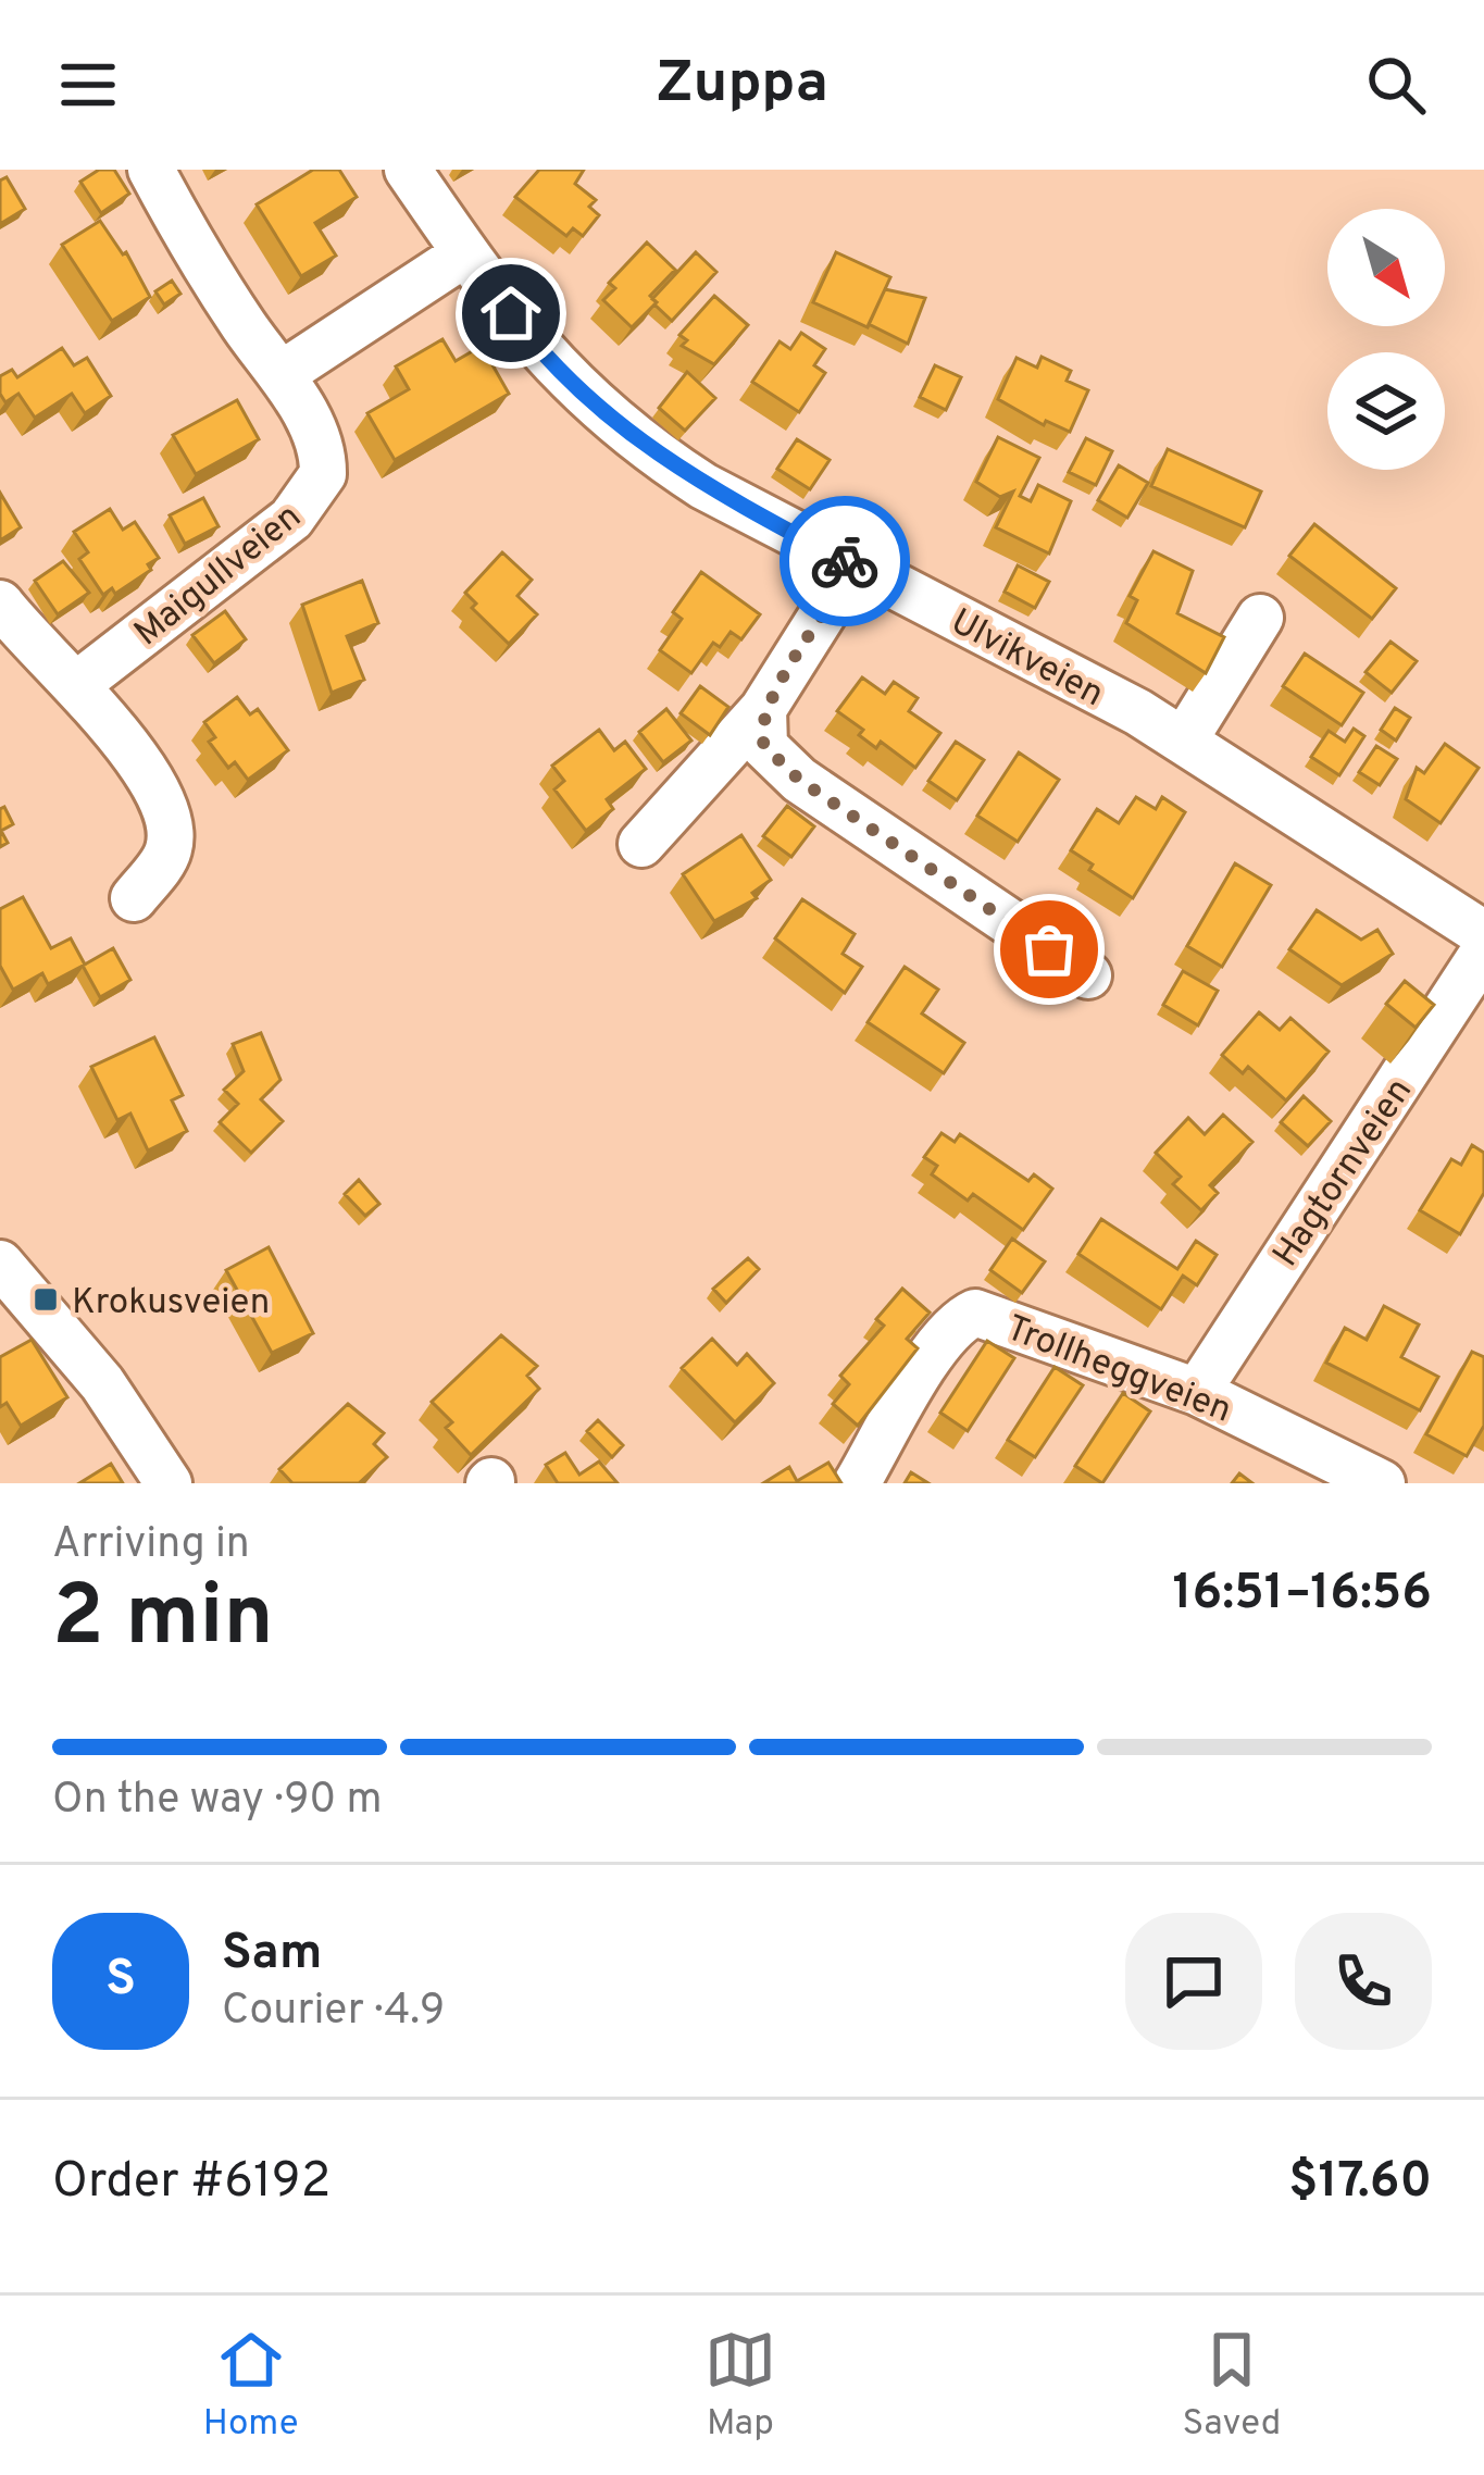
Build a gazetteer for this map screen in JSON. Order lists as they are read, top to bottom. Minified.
{"streets":{"street":["Maigullveien","Ulvikveien","Hagtornveien","Trollheggveien"]},"crossings":[["Hagtornveien","Trollheggveien"]],"places":{"transit":["Krokusveien"]},"north":"bottom right","page":{"header":"Zuppa","heading":["2 min","Arriving in","16:51–16:56"],"panel":["Sam","Courier · 4.9","Order #6192","$17.60"],"bar":"On the way · 90 m","round":"S","tabs":["Home","Map","Saved"]}}
